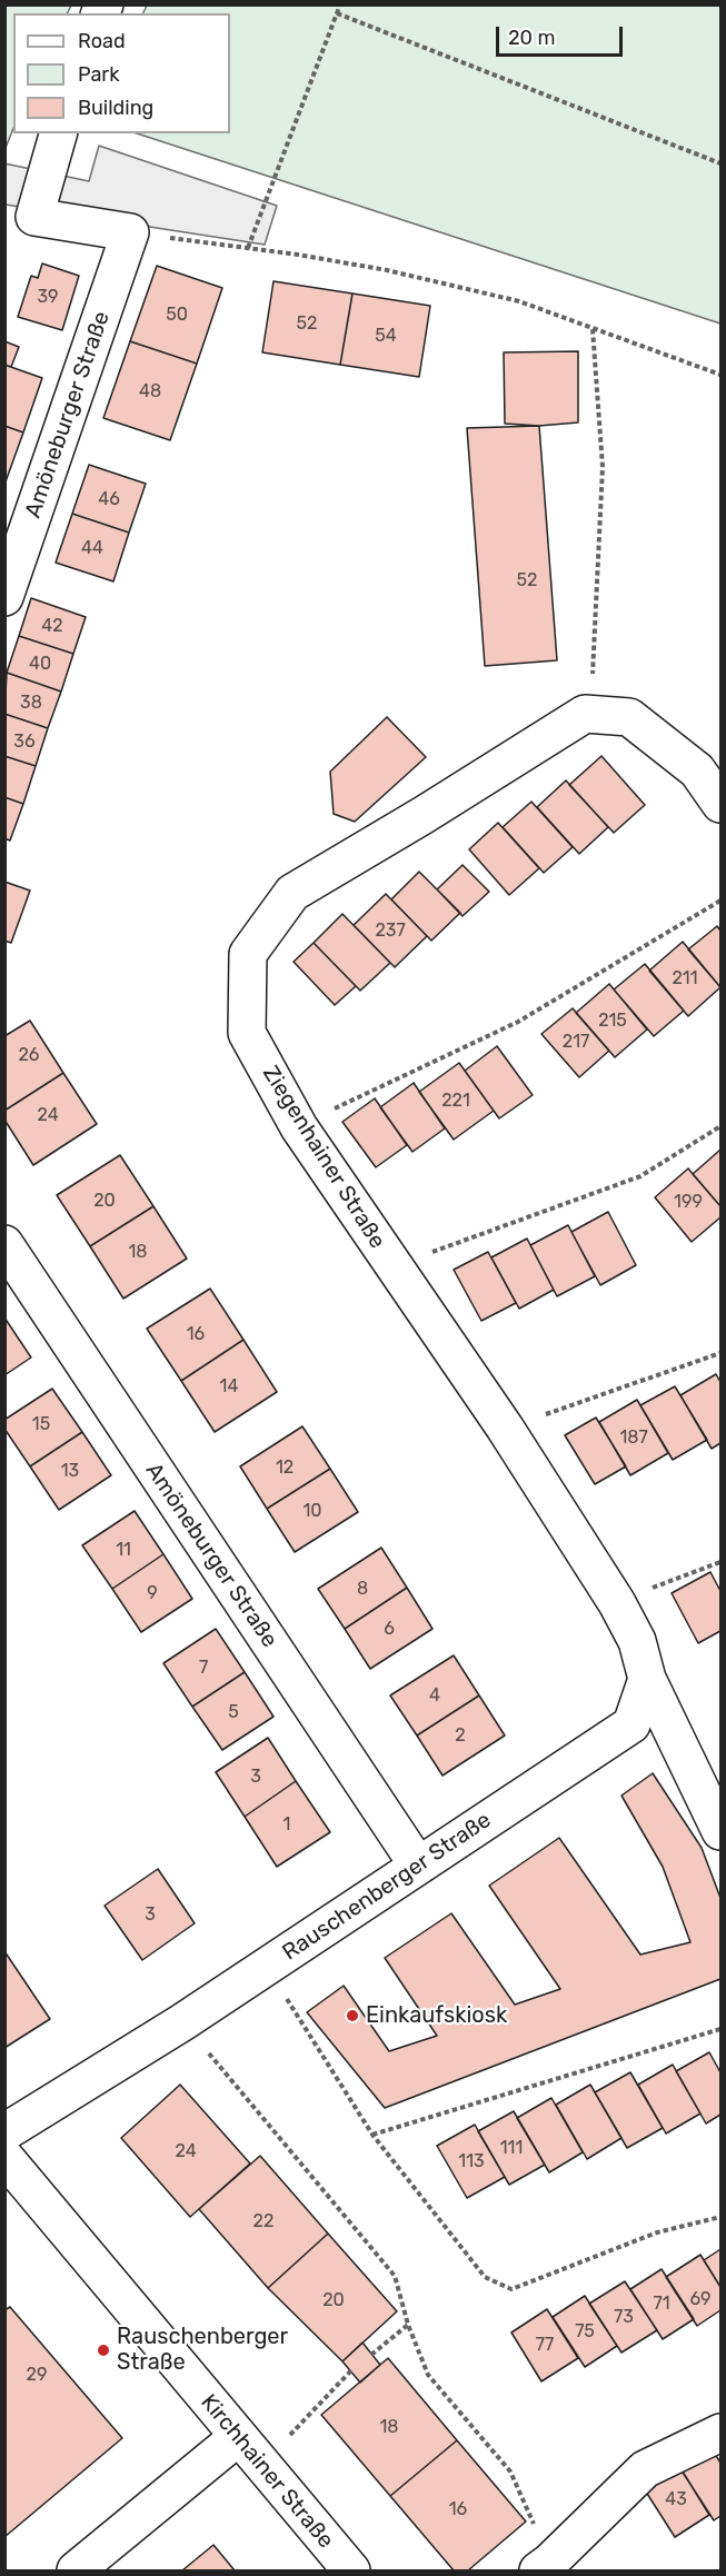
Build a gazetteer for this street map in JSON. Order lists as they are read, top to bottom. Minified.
{"streets":{"street":["Amöneburger Straße","Ziegenhainer Straße","Rauschenberger Straße","Kirchhainer Straße"]},"crossings":[["Amöneburger Straße","Rauschenberger Straße"],["Ziegenhainer Straße","Rauschenberger Straße"]],"places":["Einkaufskiosk","Rauschenberger Straße"],"house_numbers":["39","50","52","54","48","46","44","52","42","40","38","36","237","211","215","217","26","221","24","20","199","18","16","14","15","187","12","13","10","11","8","9","6","7","4","5","2","3","1","3","111","24","113","22","69","20","71","73","75","77","29","18","43","16"],"legend":["Road","Park","Building"],"scale_bar":"20 m"}
